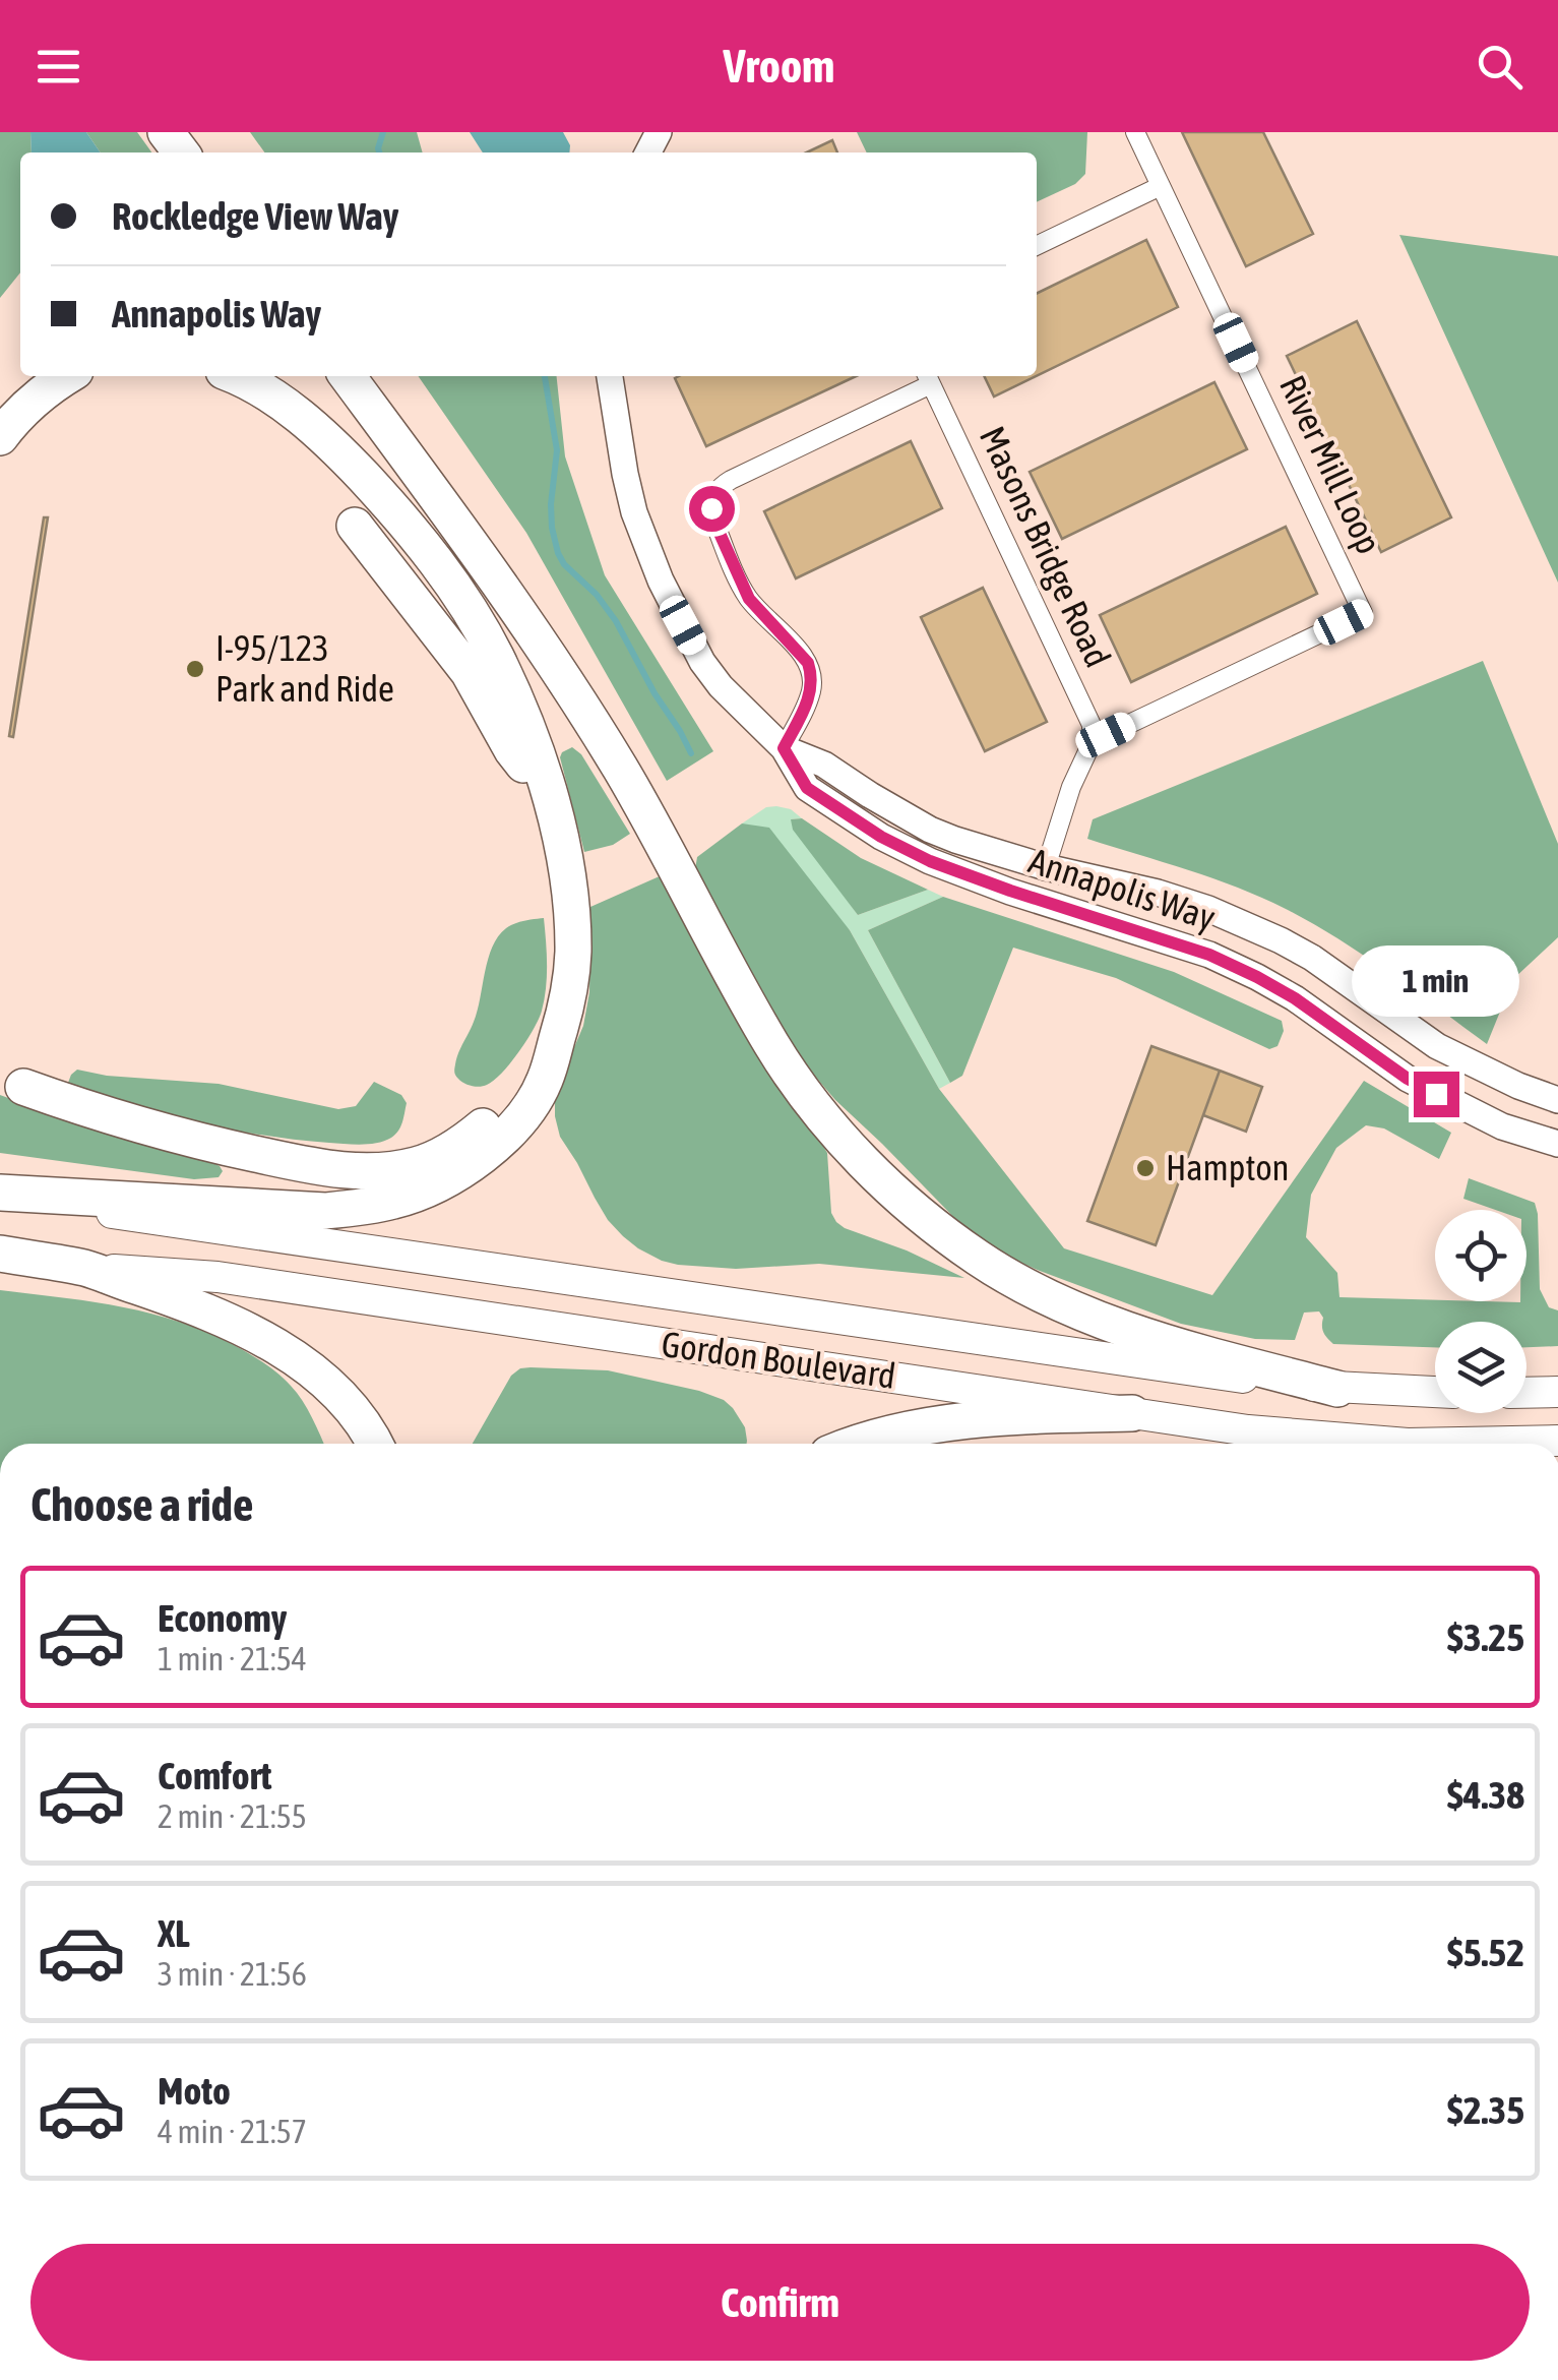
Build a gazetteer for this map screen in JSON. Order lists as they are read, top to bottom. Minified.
{"streets":{"highway":["Gordon Boulevard"],"street":["River Mill Loop","Masons Bridge Road","Annapolis Way"]},"crossings":[["River Mill Loop","Masons Bridge Road"]],"places":["I-95/123 Park and Ride","Hampton"],"page":{"header":"Vroom","banner":["Rockledge View Way","Annapolis Way"],"bubble":"1 min","heading":"Choose a ride","list":[{"name":"Economy","note":"1 min · 21:54","value":"$3.25"},{"name":"Comfort","note":"2 min · 21:55","value":"$4.38"},{"name":"XL","note":"3 min · 21:56","value":"$5.52"},{"name":"Moto","note":"4 min · 21:57","value":"$2.35"}],"buttons":"Confirm"}}
